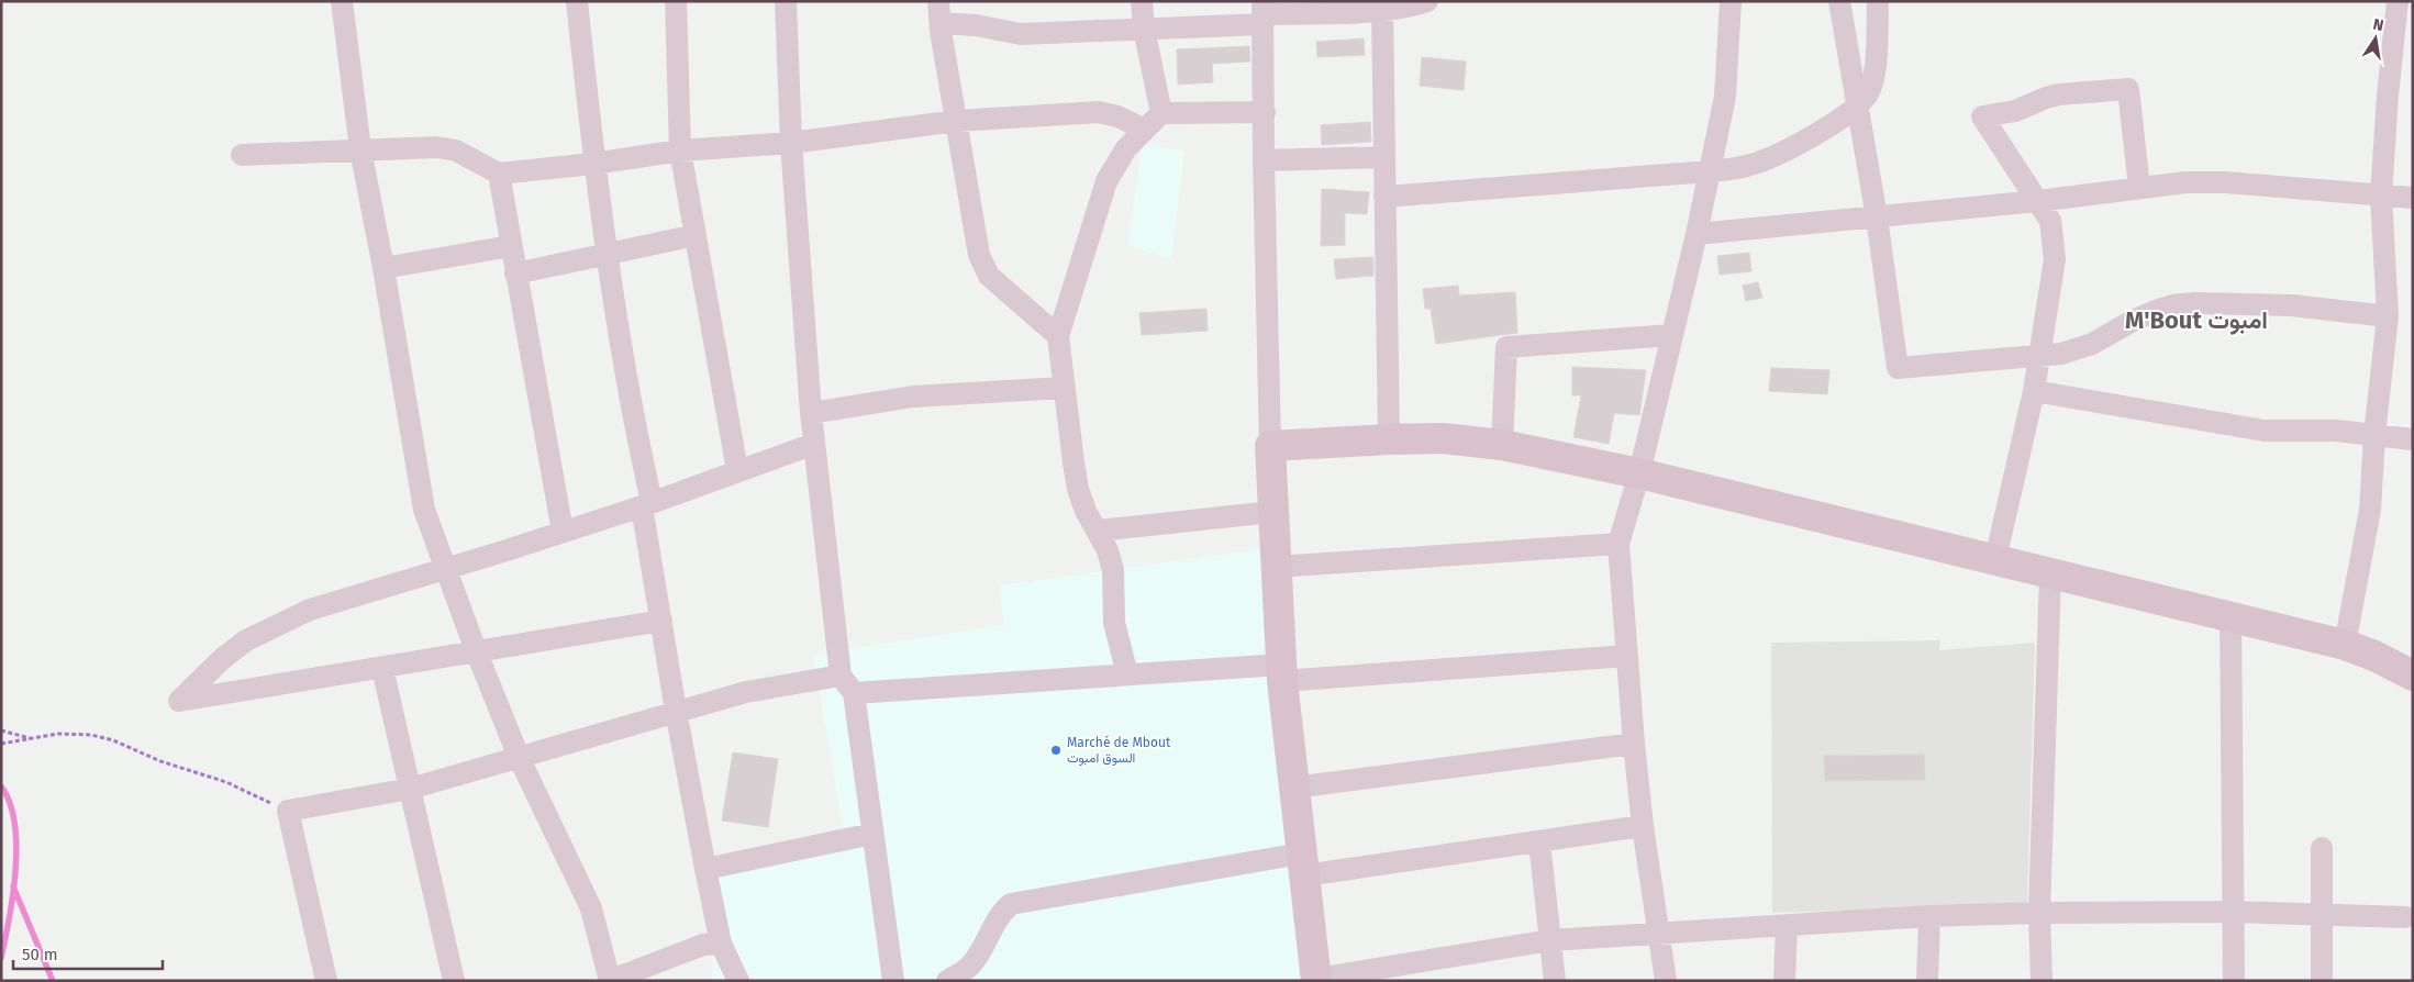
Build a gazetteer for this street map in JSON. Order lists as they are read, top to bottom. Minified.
{"districts":["M'Bout امبوت"],"places":["Marché de Mbout السوق امبوت"],"scale_bar":"50 m","north":"top"}
